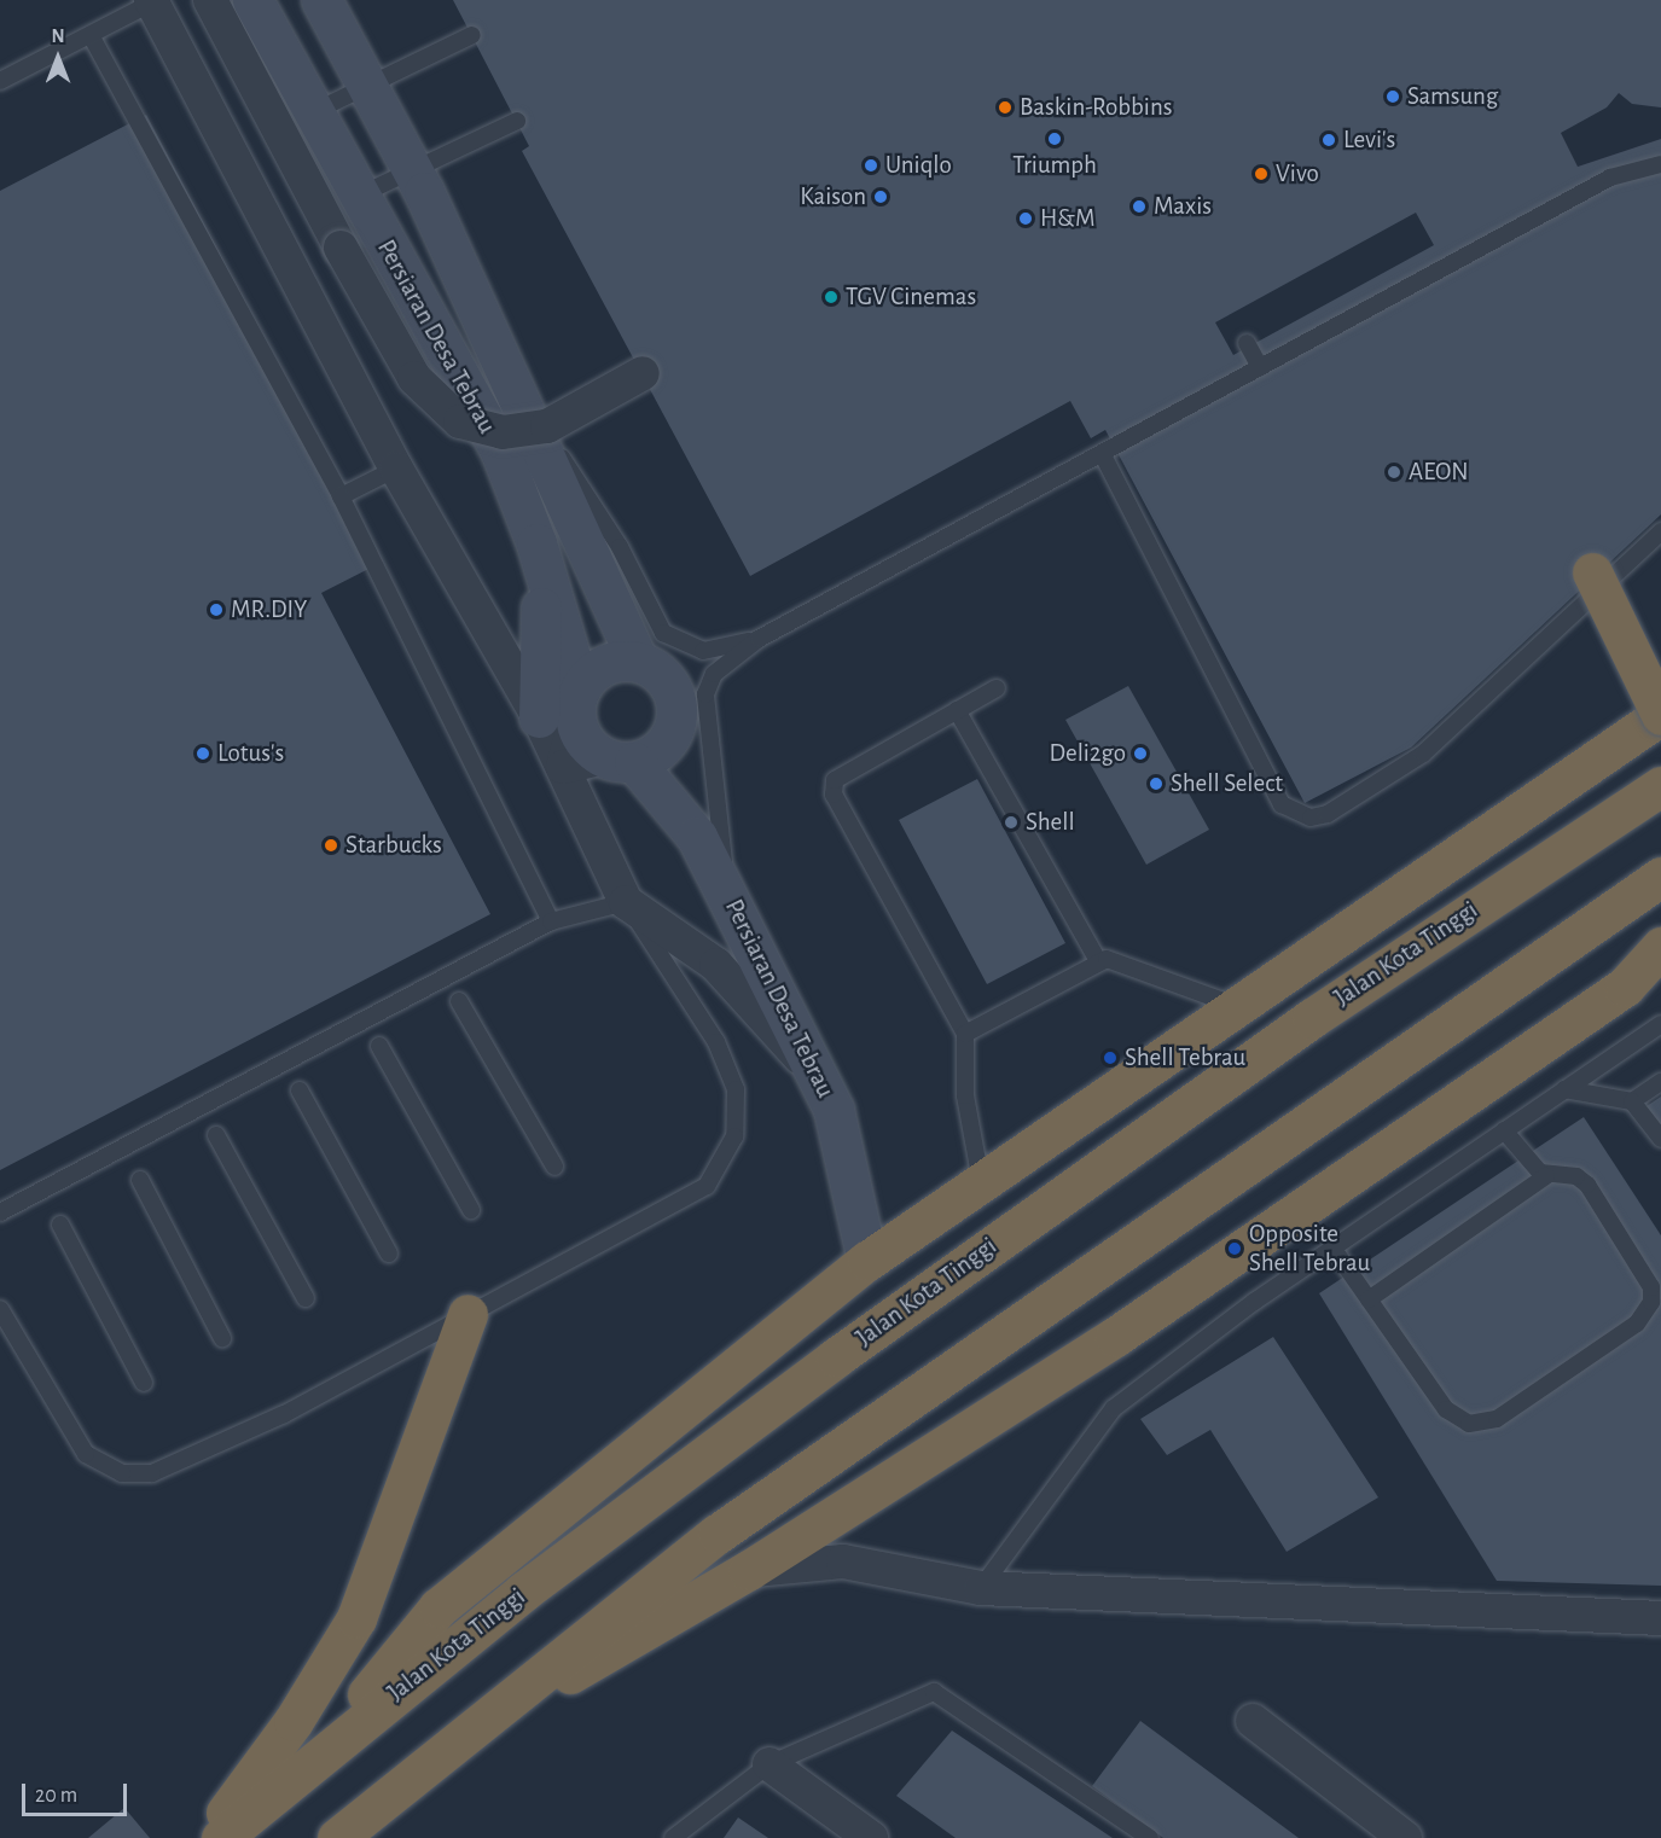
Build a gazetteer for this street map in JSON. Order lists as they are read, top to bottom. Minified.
{"streets":{"highway":["Jalan Kota Tinggi"],"street":["Persiaran Desa Tebrau"]},"places":["Samsung","Baskin-Robbins","Triumph","Levi's","Uniqlo","Vivo","Kaison","Maxis","H&M","TGV Cinemas","AEON","MR.DIY","Lotus's","Deli2go","Shell Select","Shell","Starbucks","Shell Tebrau","Opposite Shell Tebrau"],"scale_bar":"20 m","north":"top"}
